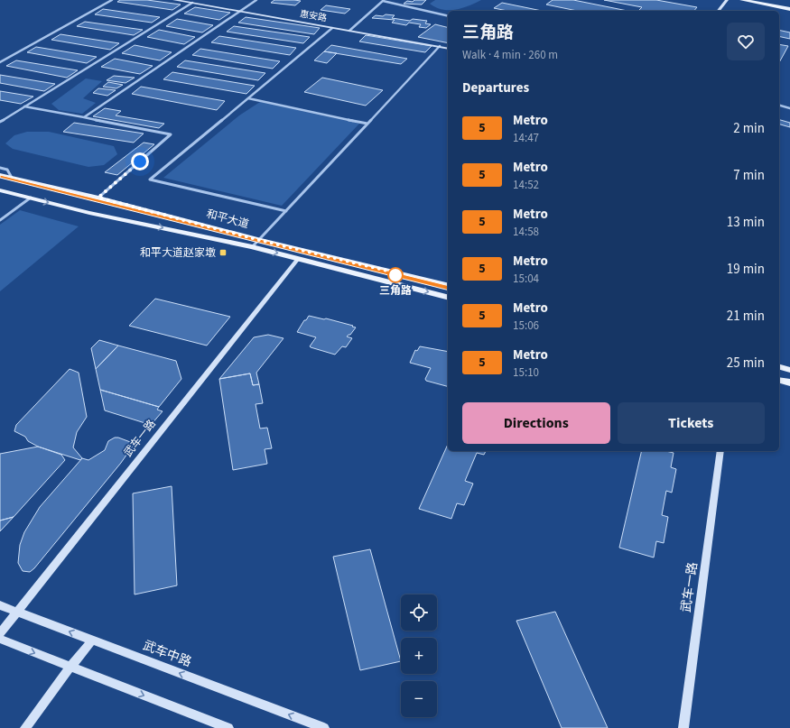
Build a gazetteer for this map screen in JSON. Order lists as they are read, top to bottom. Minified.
{"streets":{"main road":["和平大道"],"street":["惠安路","武车一路","武车中路"]},"crossings":[["和平大道","武车一路"],["武车一路","武车中路"]],"places":{"transit":["和平大道赵家墩"],"other":["三角路"]},"lines":["metro line 5"],"page":{"heading":[["三角路","Walk · 4 min · 260 m"],"Departures"],"list":[{"mark":"5","name":"Metro","note":"14:47","value":"2 min"},{"mark":"5","name":"Metro","note":"14:52","value":"7 min"},{"mark":"5","name":"Metro","note":"14:58","value":"13 min"},{"mark":"5","name":"Metro","note":"15:04","value":"19 min"},{"mark":"5","name":"Metro","note":"15:06","value":"21 min"},{"mark":"5","name":"Metro","note":"15:10","value":"25 min"}],"buttons":["Directions","Tickets"],"map_buttons":["+","−"]}}
